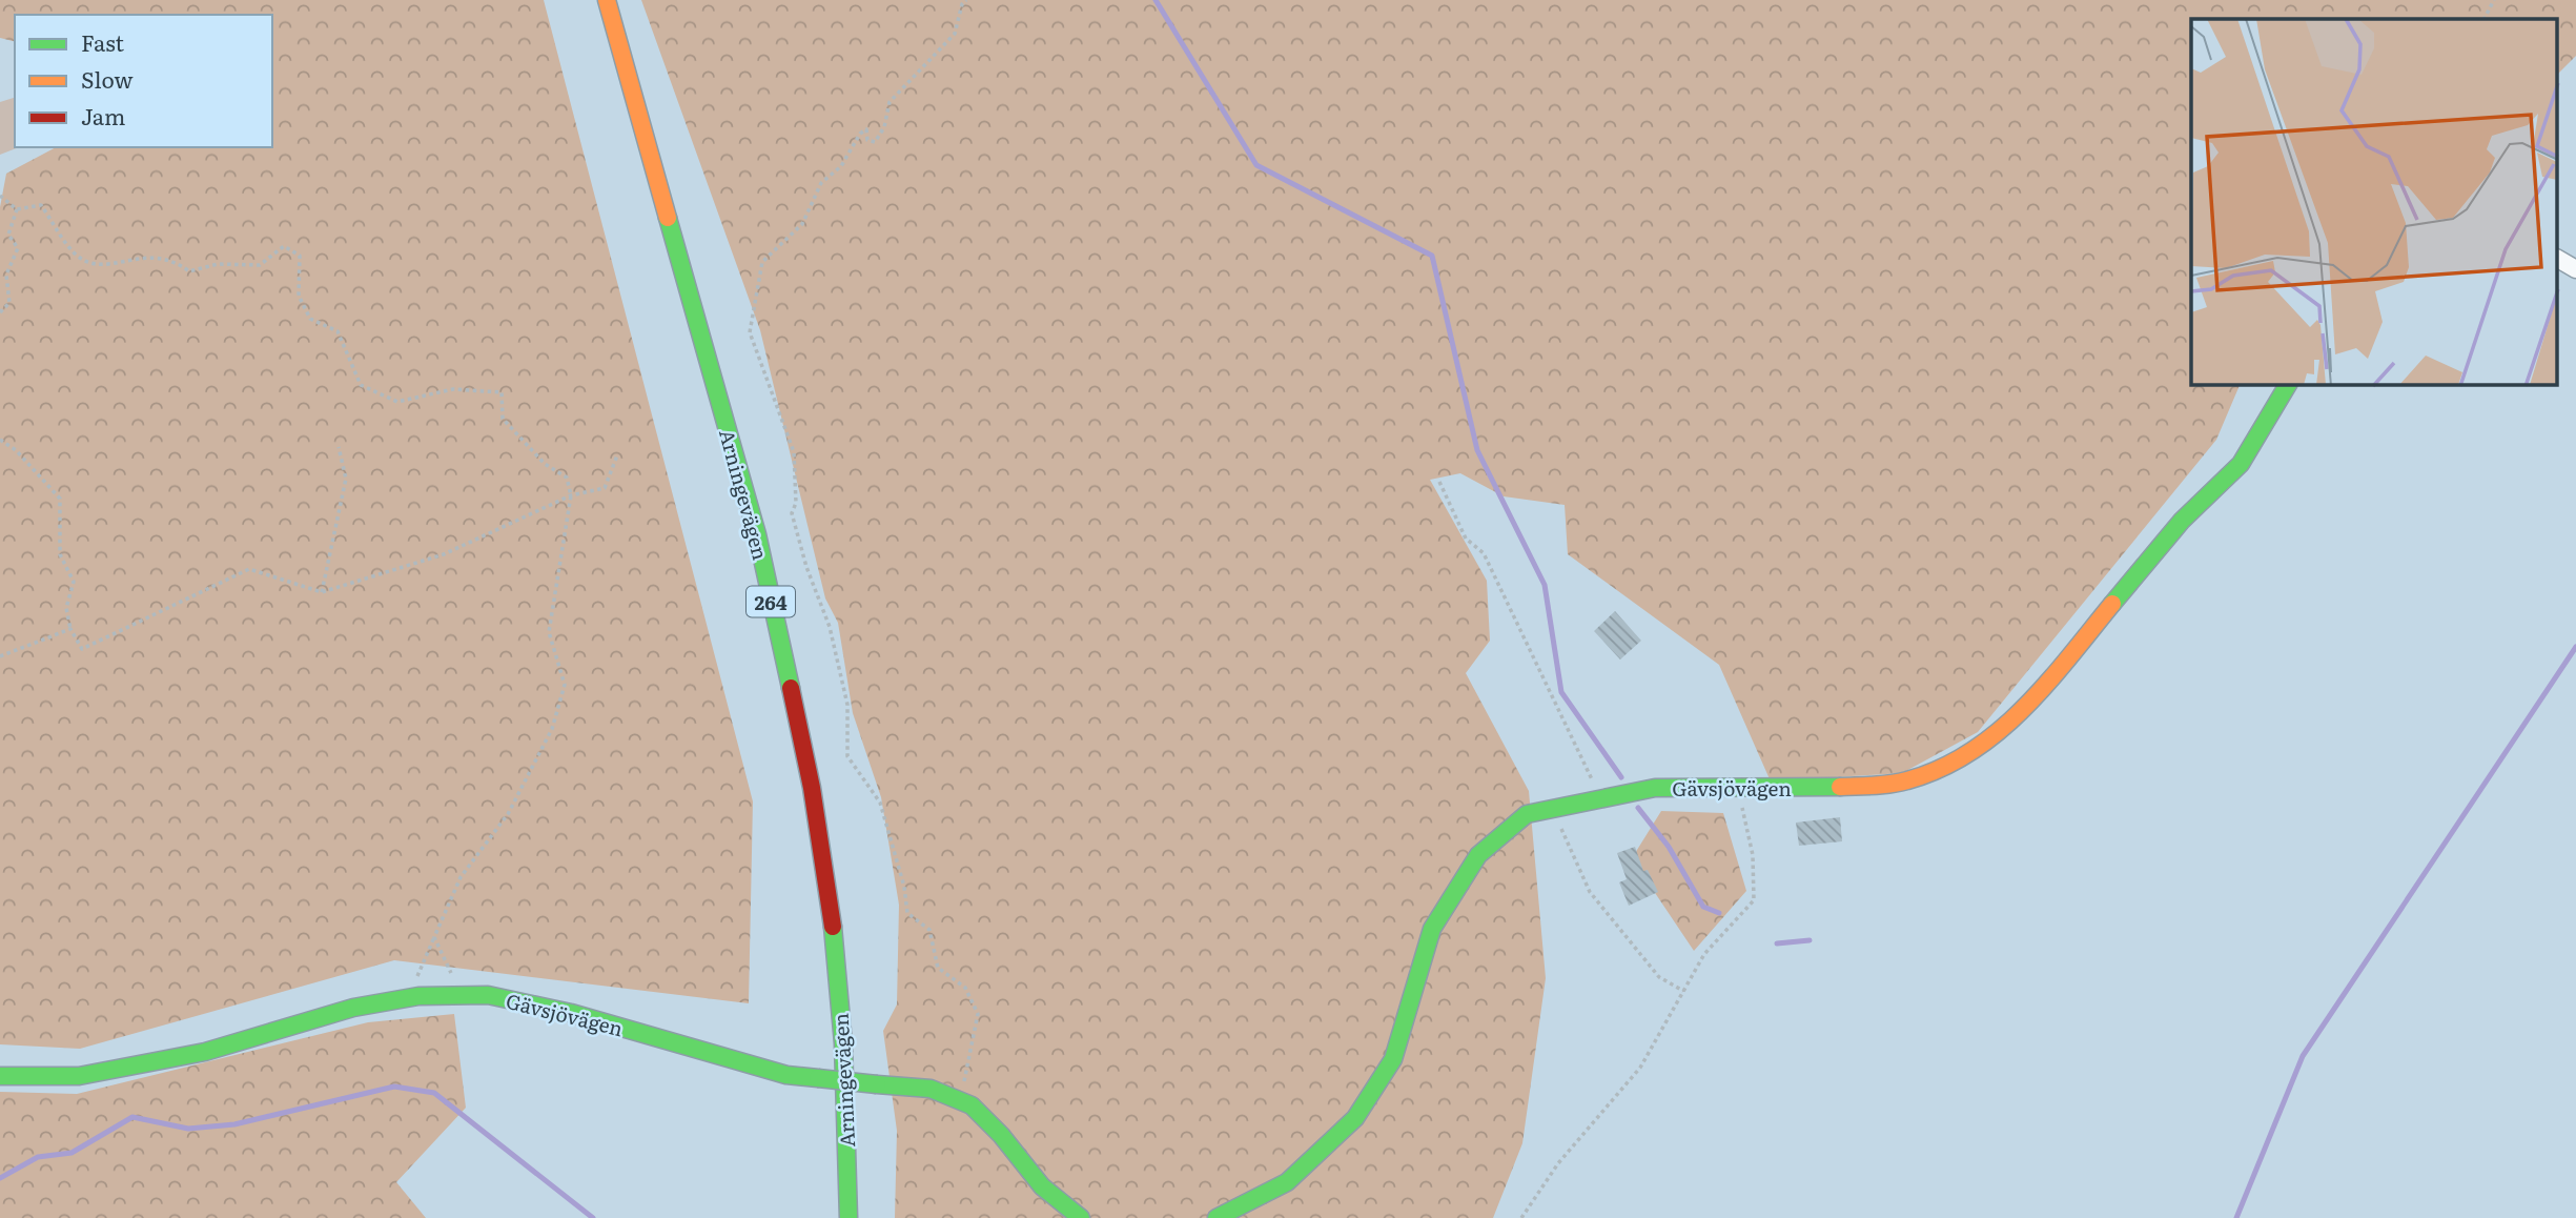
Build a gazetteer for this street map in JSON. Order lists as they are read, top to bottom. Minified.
{"streets":{"street":["Arningevägen","264","Gävsjövägen"]},"legend":["Fast","Slow","Jam"]}
